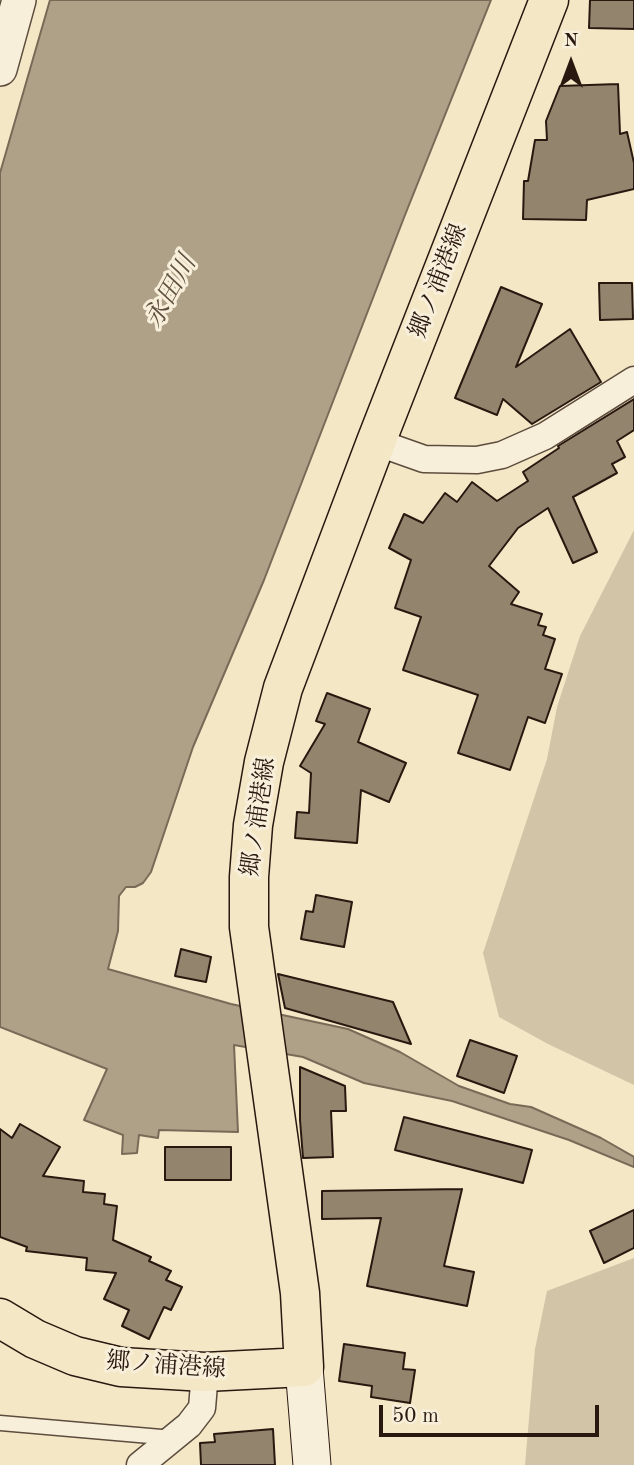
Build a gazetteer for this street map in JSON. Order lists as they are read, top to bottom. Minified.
{"streets":{"main road":["郷ノ浦港線"]},"water":["永田川"],"scale_bar":"50 m","north":"top"}
